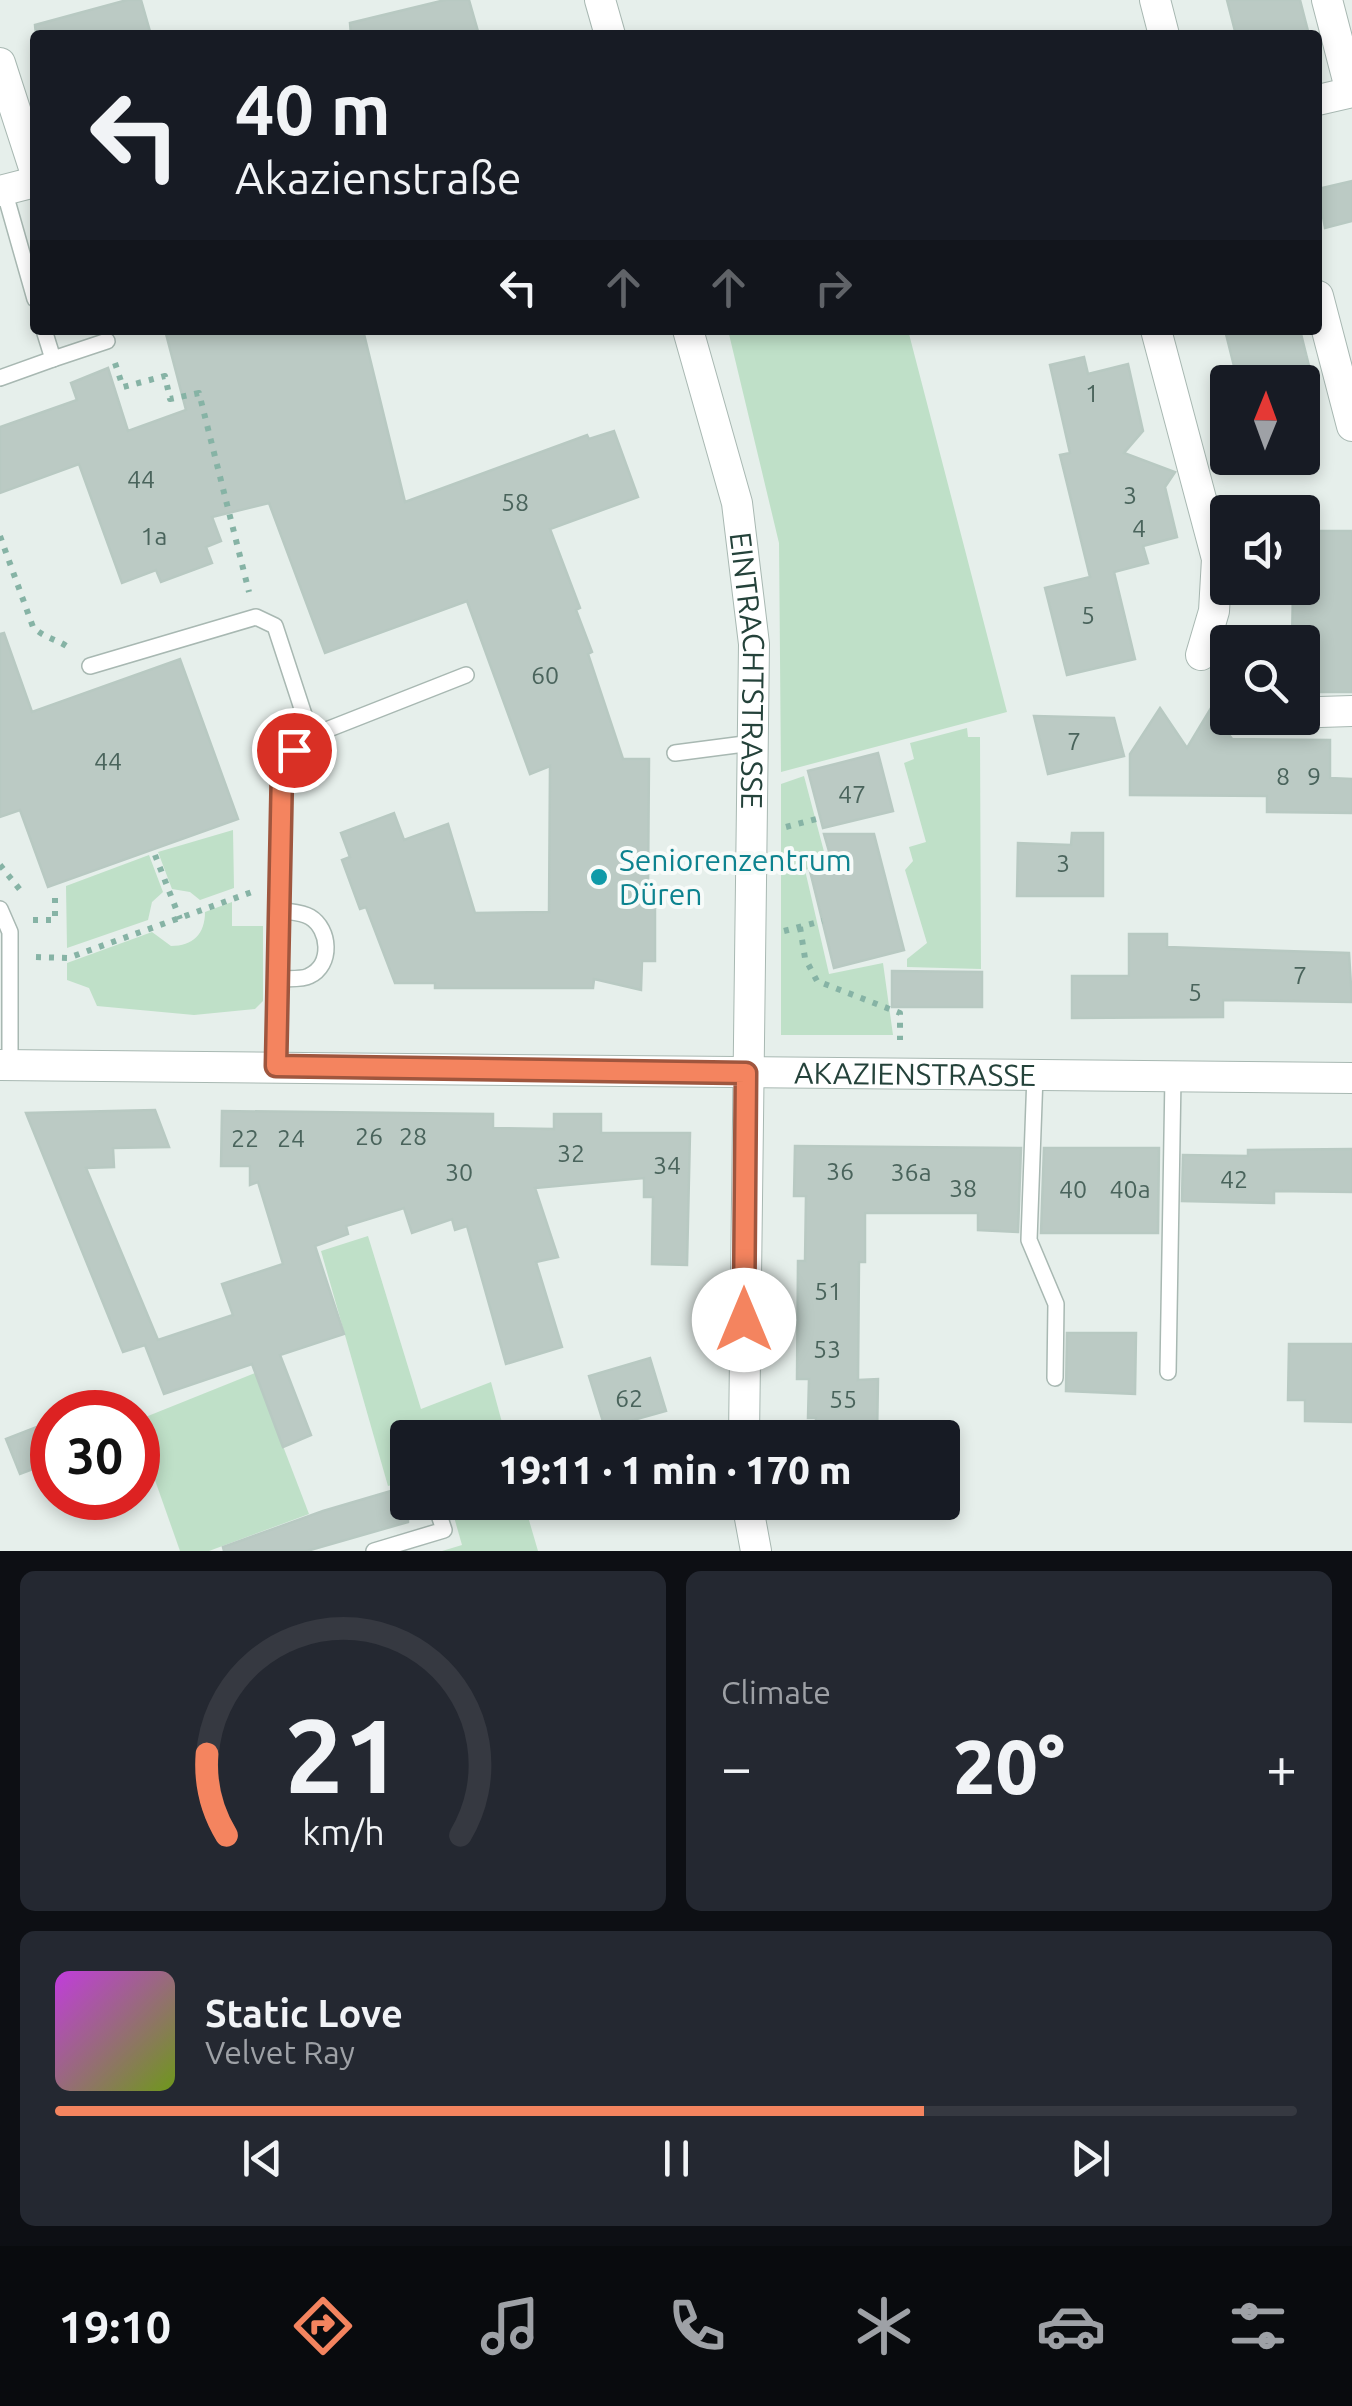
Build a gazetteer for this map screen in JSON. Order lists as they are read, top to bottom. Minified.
{"streets":{"street":["EINTRACHTSTRASSE","AKAZIENSTRASSE"]},"crossings":[["EINTRACHTSTRASSE","AKAZIENSTRASSE"]],"places":["Seniorenzentrum Düren"],"house_numbers":["1","44","3","58","4","1a","5","60","7","44","8","9","47","3","7","5","26","28","22","24","32","34","36","30","36a","42","38","40","40a","51","53","62","55"],"north":"top","page":{"turn":["40 m","Akazienstraße"],"limit":"30","trip":"19:11 · 1 min · 170 m","tile":"Climate","heat":["−","20°","+"],"song":["Static Love","Velvet Ray"],"tabs":"19:10","gauge":["21","km/h"]}}
